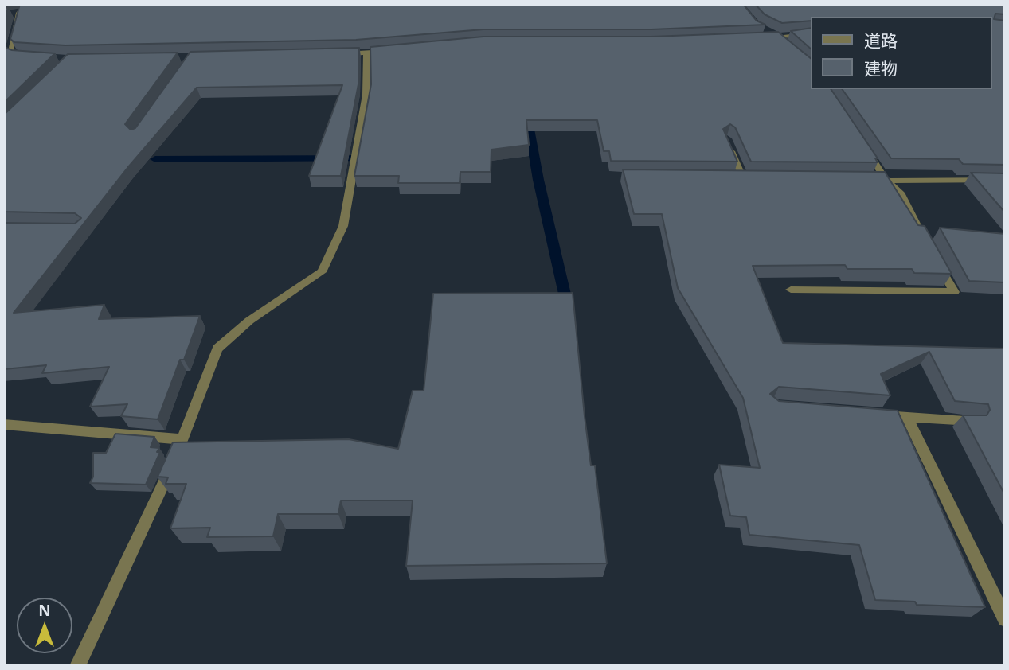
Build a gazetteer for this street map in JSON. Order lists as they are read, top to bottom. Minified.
{"legend":["道路","建物"],"north":"top"}
